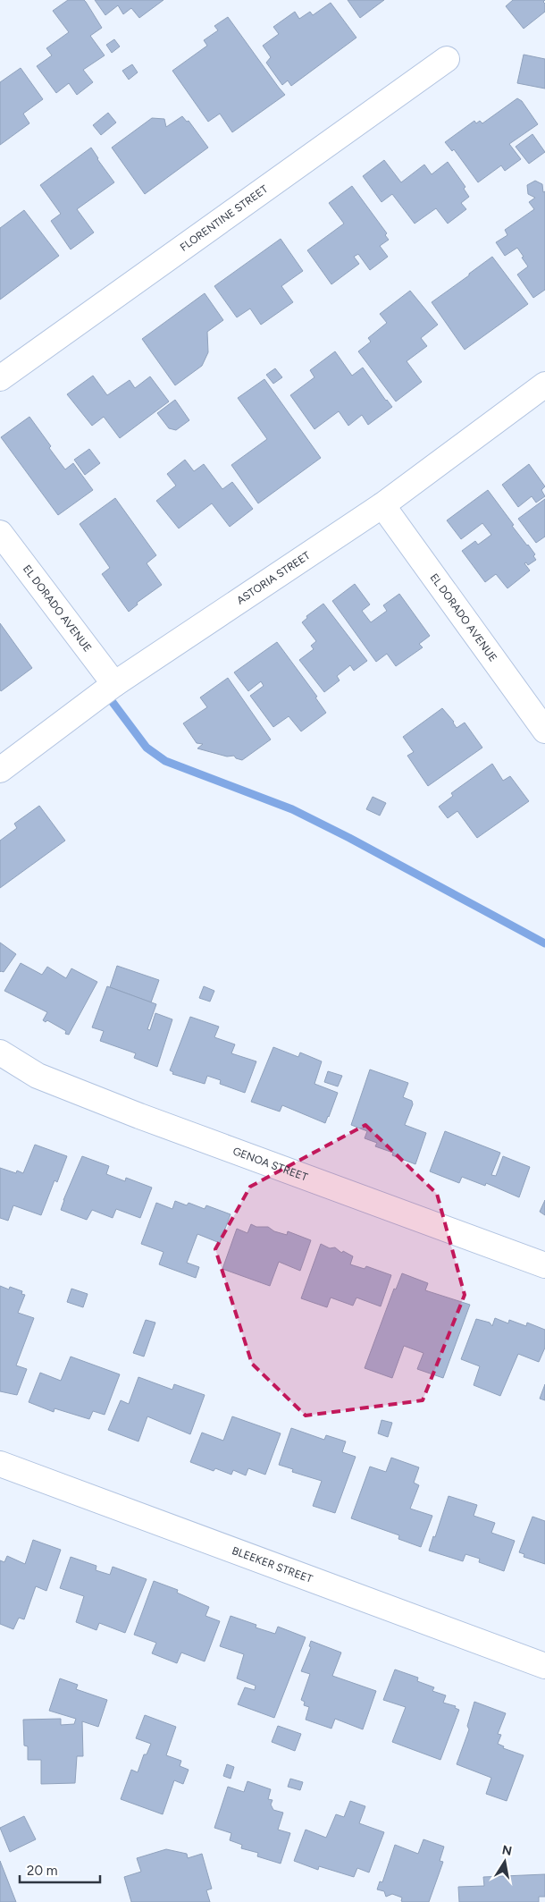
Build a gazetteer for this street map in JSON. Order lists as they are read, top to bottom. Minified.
{"streets":{"street":["FLORENTINE STREET","ASTORIA STREET","EL DORADO AVENUE","GENOA STREET","BLEEKER STREET"]},"crossings":[["ASTORIA STREET","EL DORADO AVENUE"]],"scale_bar":"20 m","north":"top"}
